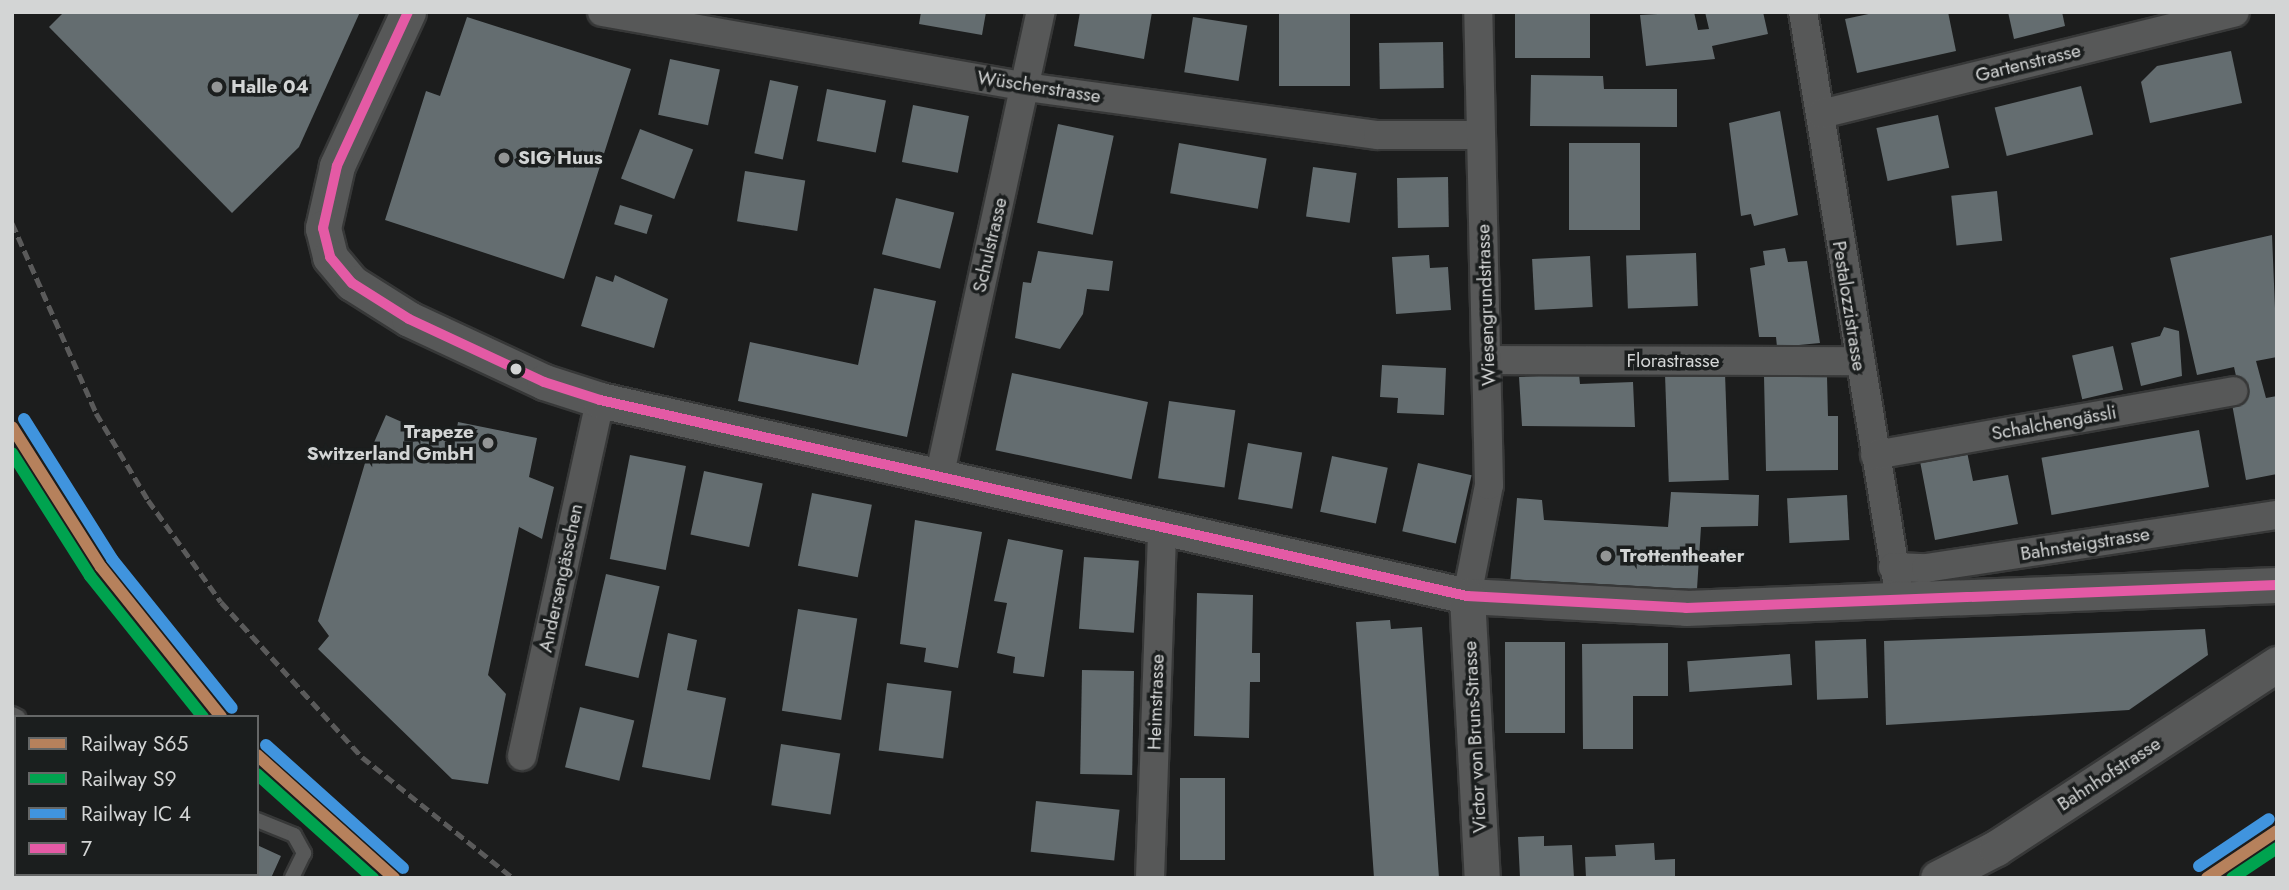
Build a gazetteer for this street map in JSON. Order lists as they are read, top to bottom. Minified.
{"streets":{"street":["Gartenstrasse","Wüscherstrasse","Schulstrasse","Wiesengrundstrasse","Pestalozzistrasse","Florastrasse","Schalchengässli","Bahnsteigstrasse","Andersengässchen","Heimstrasse","Victor von Bruns-Strasse","Bahnhofstrasse"]},"crossings":[["Gartenstrasse","Pestalozzistrasse"],["Wüscherstrasse","Schulstrasse"],["Wüscherstrasse","Wiesengrundstrasse"],["Wiesengrundstrasse","Florastrasse"],["Wiesengrundstrasse","Victor von Bruns-Strasse"],["Pestalozzistrasse","Florastrasse"],["Pestalozzistrasse","Schalchengässli"],["Pestalozzistrasse","Bahnsteigstrasse"]],"places":["Halle 04","SIG Huus","Trapeze Switzerland GmbH","Trottentheater"],"lines":["transit line 7","rail line S65","rail line S9"],"legend":["Railway S65","Railway S9","Railway IC 4","7"]}
